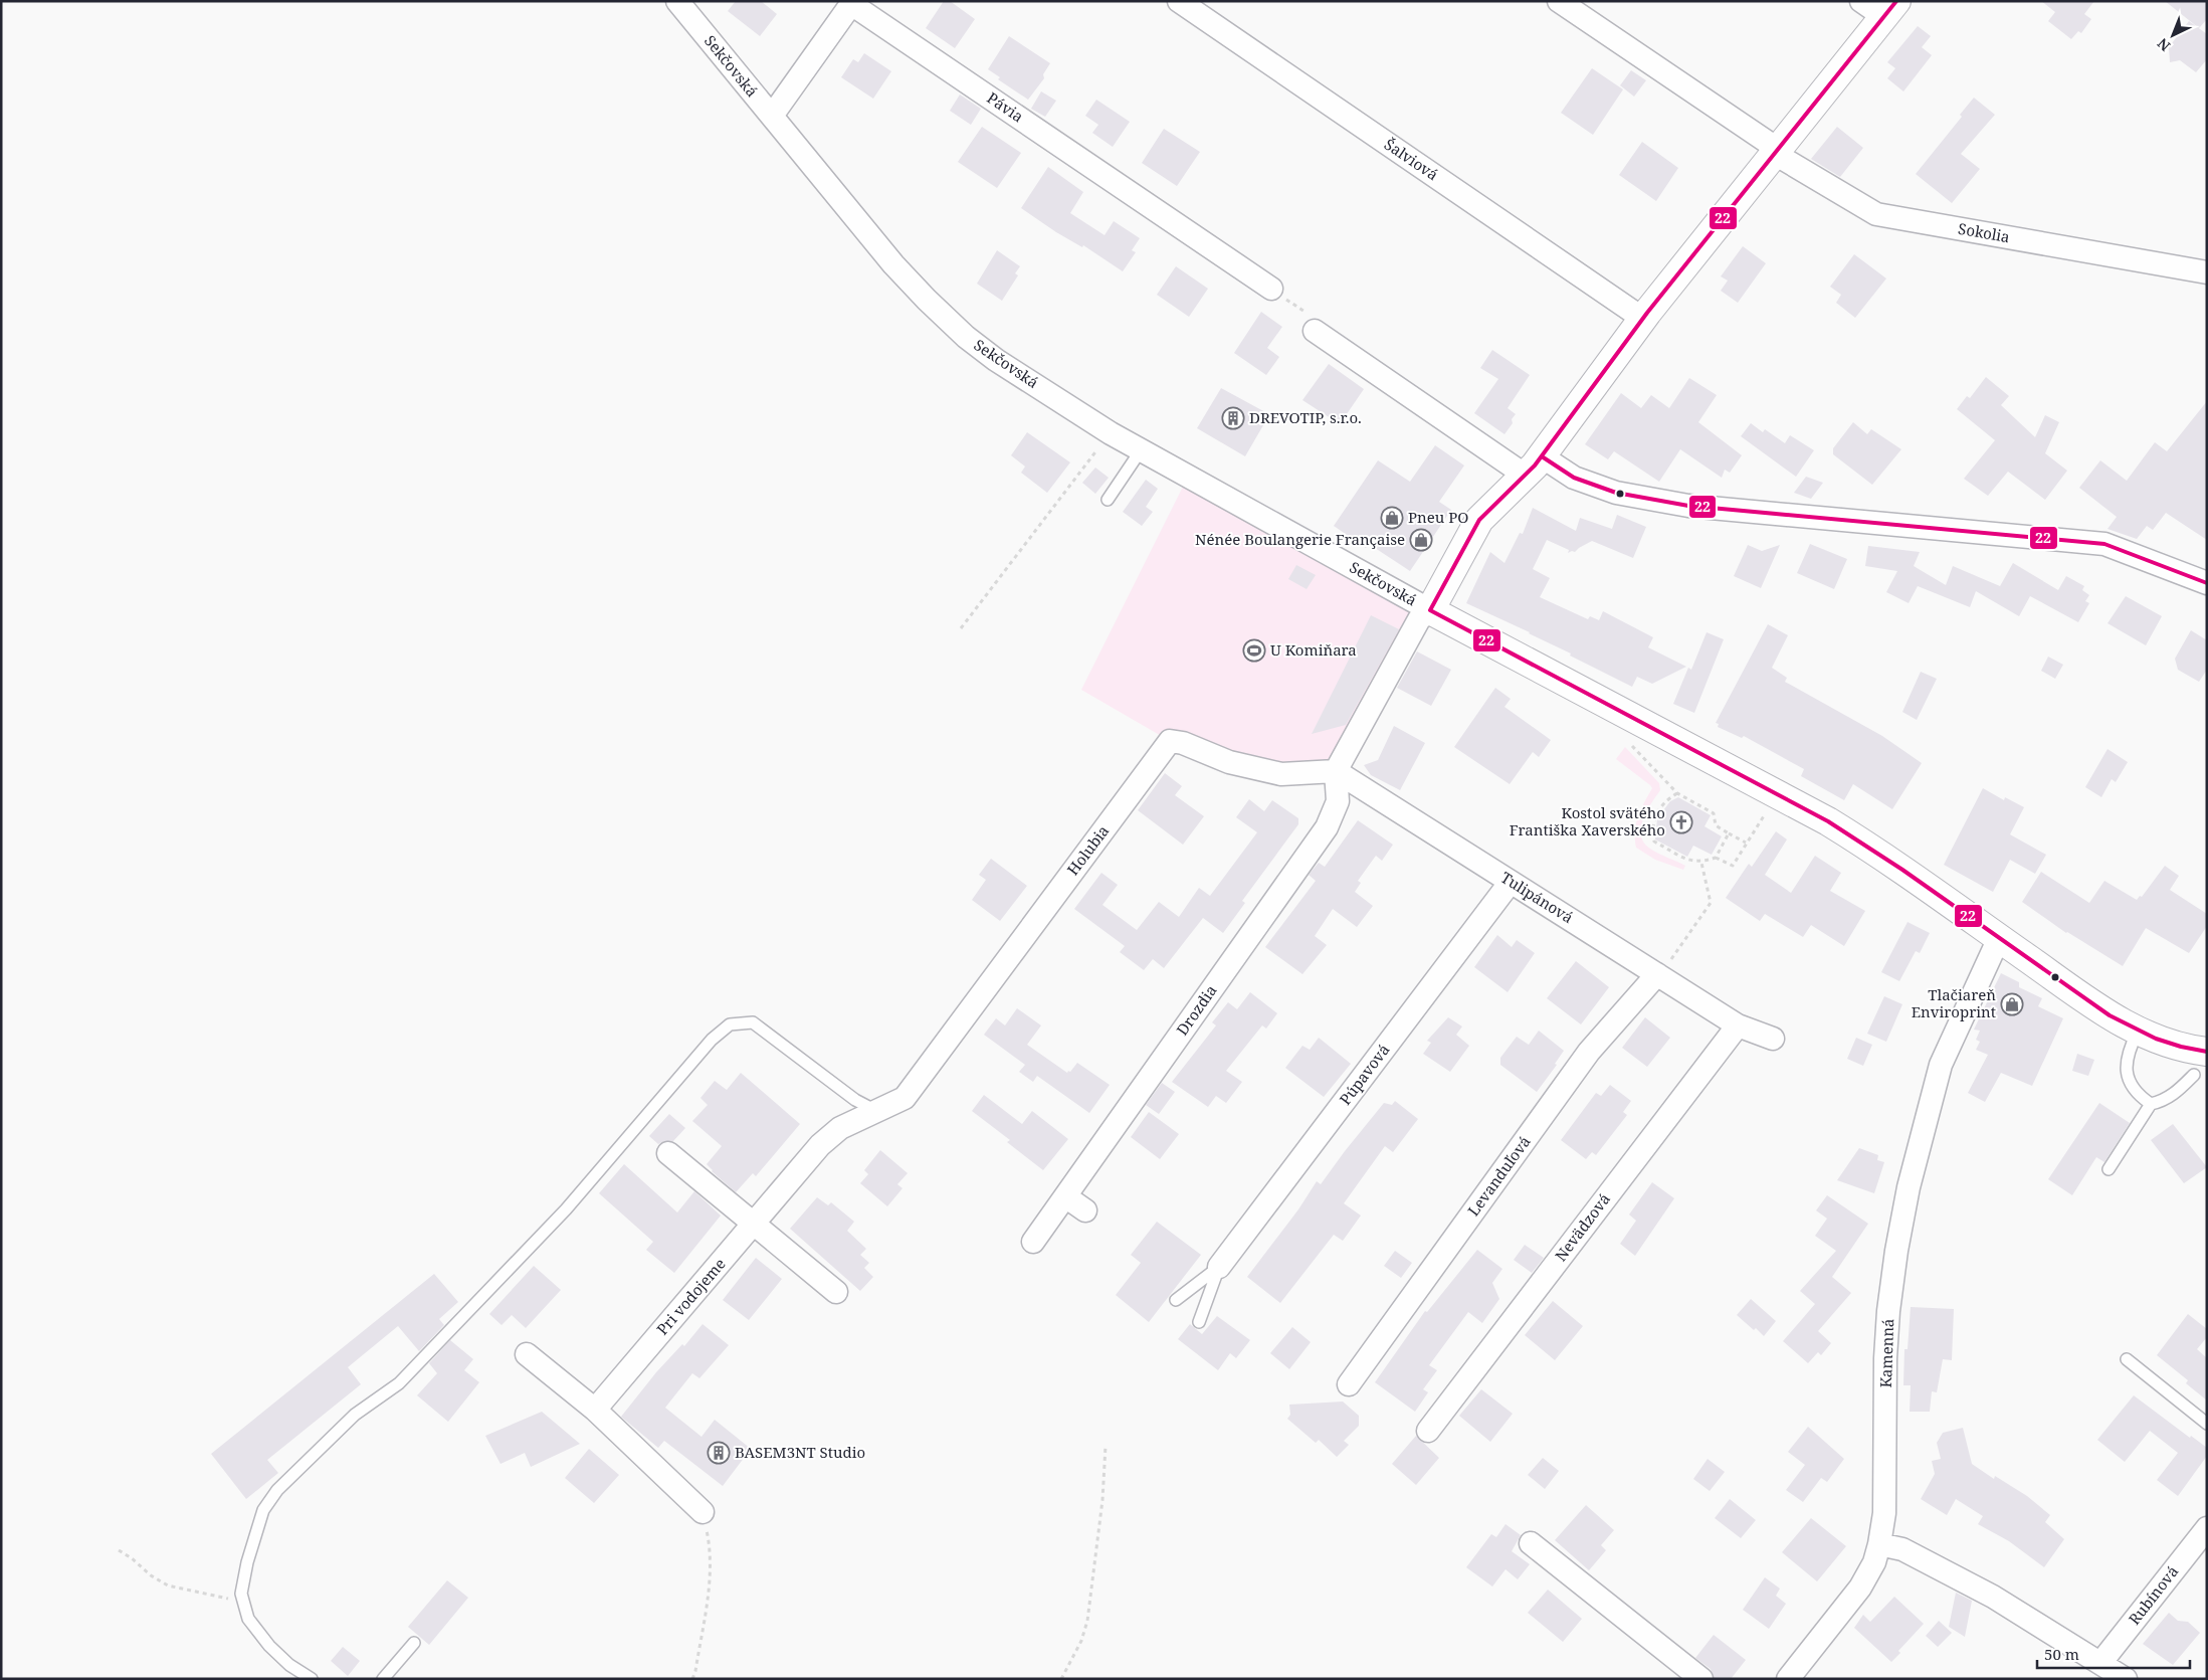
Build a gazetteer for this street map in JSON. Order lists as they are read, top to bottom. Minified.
{"streets":{"street":["Sekčovská","Pávia","Šalviová","Sokolia","Holubia","Tulipánová","Drozdia","Púpavová","Levanduľová","Nevädzová","Pri vodojeme","Kamenná","Rubínová"]},"crossings":[["Sekčovská","Pávia"],["Sekčovská","Holubia"],["Sekčovská","Tulipánová"],["Sekčovská","Drozdia"],["Sekčovská","Kamenná"],["Holubia","Tulipánová"],["Holubia","Drozdia"],["Holubia","Pri vodojeme"],["Tulipánová","Drozdia"],["Tulipánová","Púpavová"],["Tulipánová","Levanduľová"],["Tulipánová","Nevädzová"]],"places":{"building":["DREVOTIP, s.r.o.","BASEM3NT Studio"],"shop":["Pneu PO","Nénée Boulangerie Française","Tlačiareň Enviroprint"],"sports":["U Komiňara"],"church":["Kostol svätého Františka Xaverského"]},"lines":["transit line 22"],"scale_bar":"50 m","north":"bottom left"}
